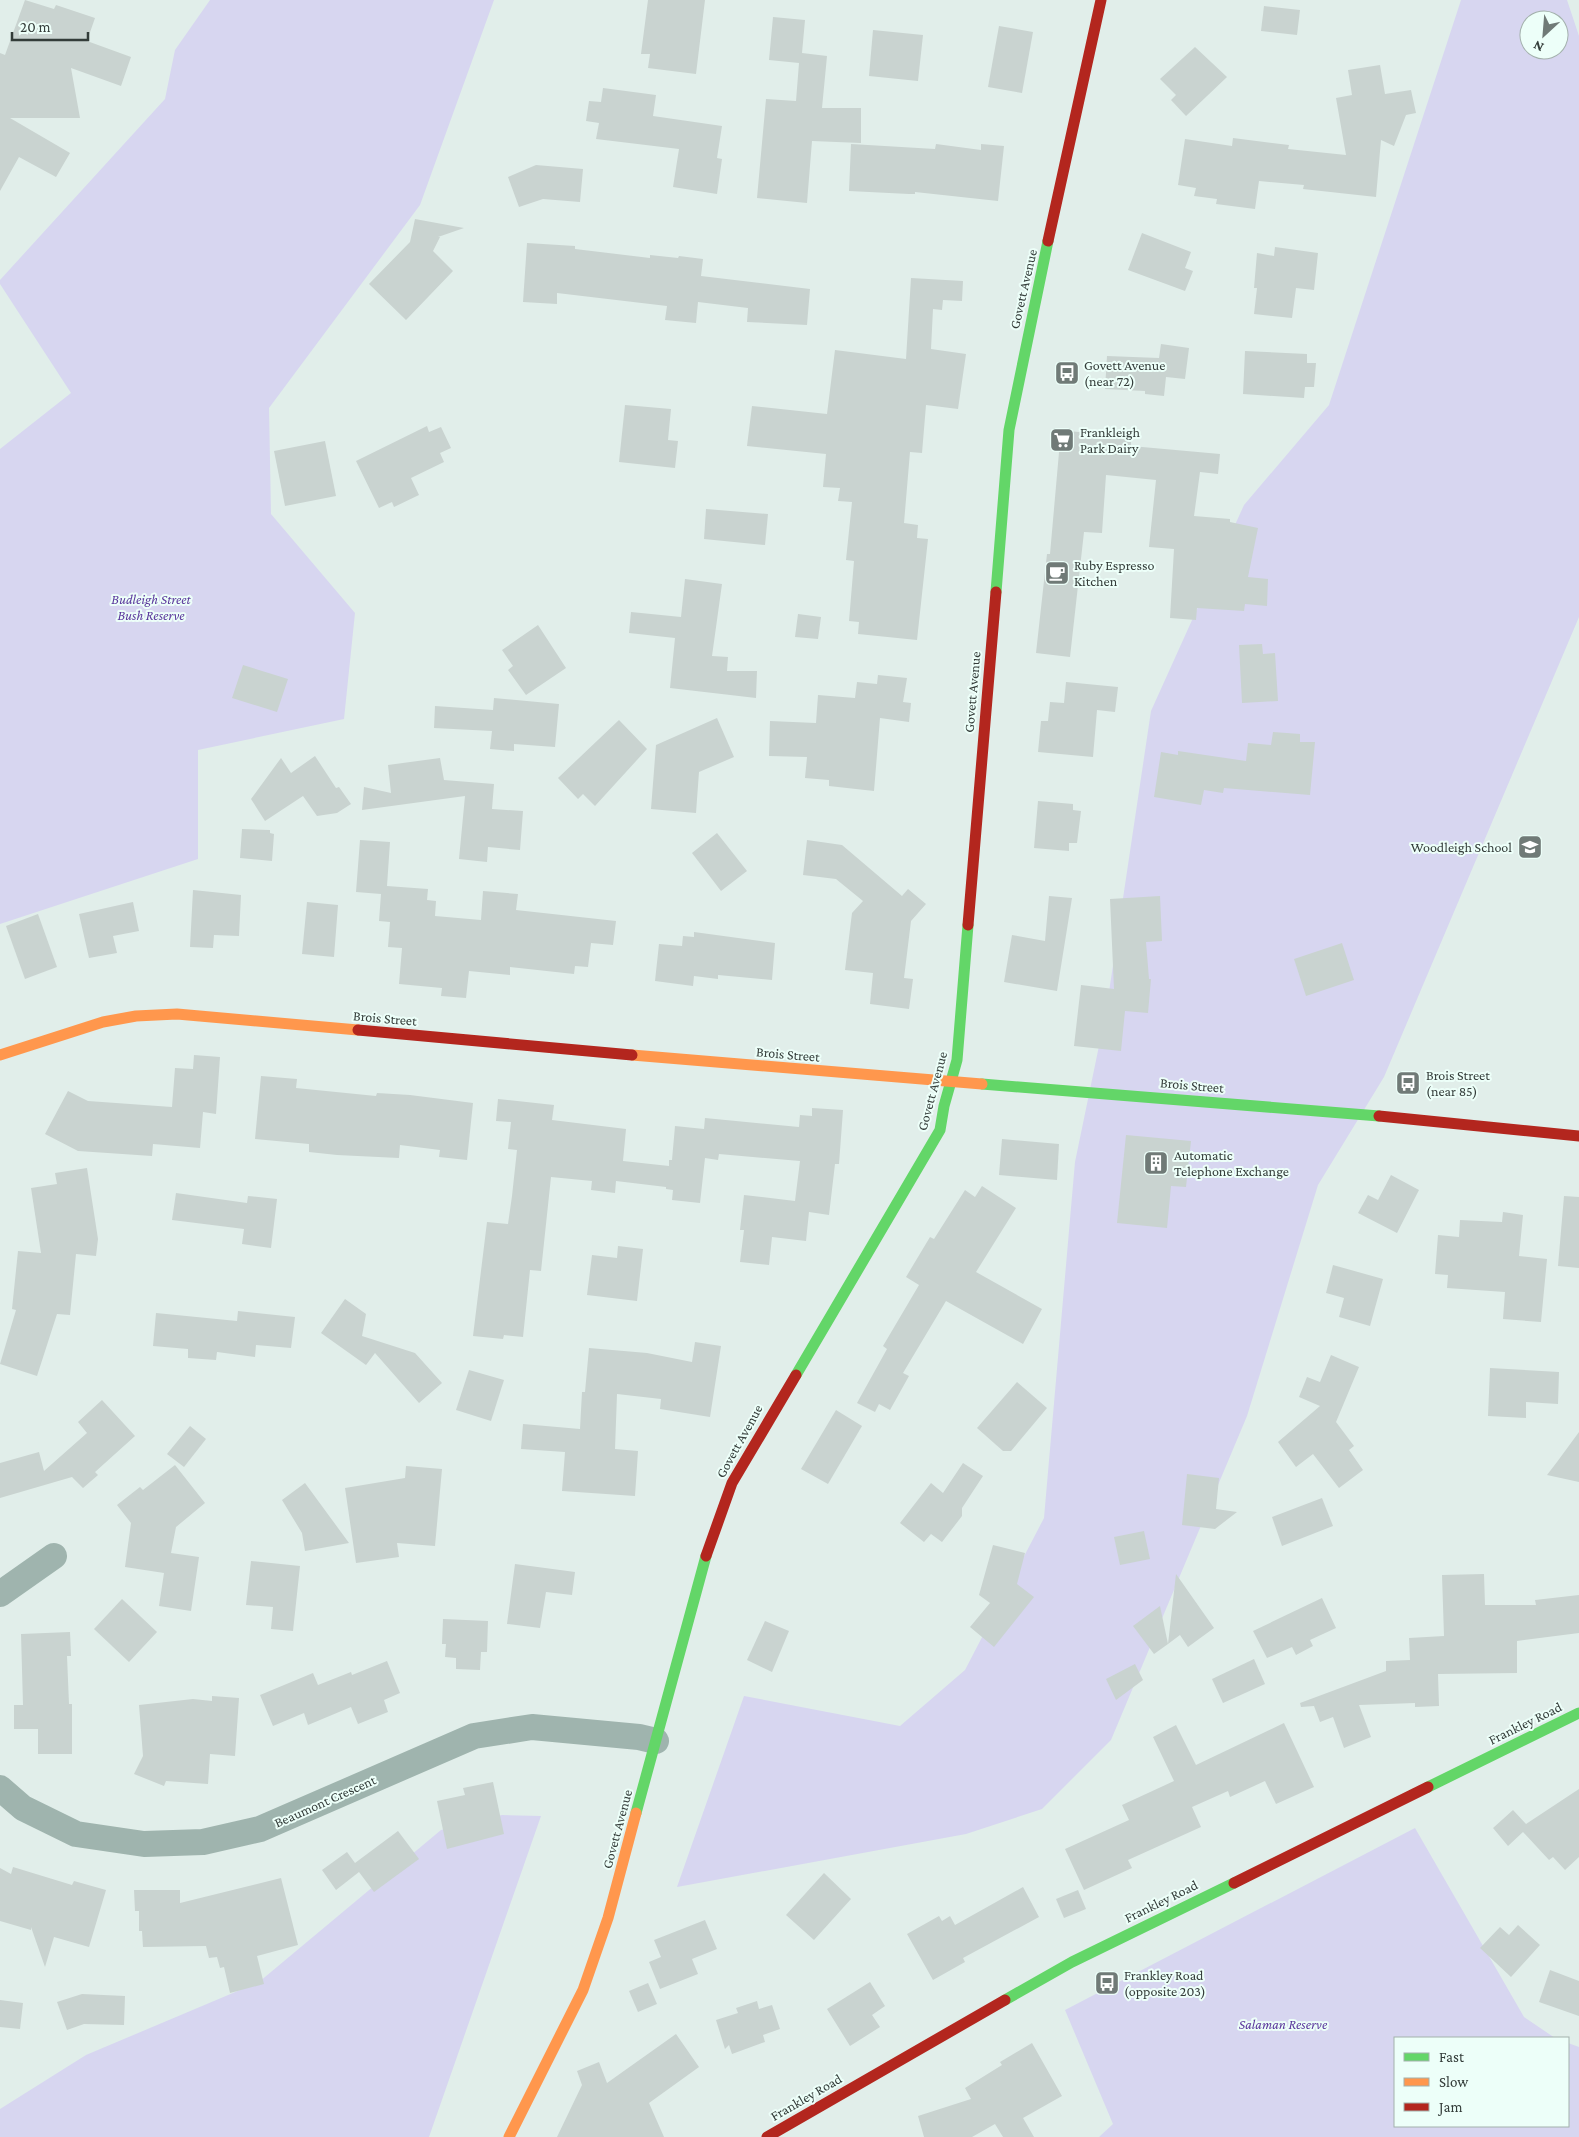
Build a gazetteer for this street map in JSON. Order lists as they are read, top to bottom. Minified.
{"streets":{"street":["Govett Avenue","Brois Street","Frankley Road","Beaumont Crescent"]},"crossings":[["Govett Avenue","Brois Street"],["Govett Avenue","Beaumont Crescent"]],"parks":["Budleigh Street Bush Reserve","Salaman Reserve"],"places":{"bus stop":["Govett Avenue (near 72)","Brois Street (near 85)","Frankley Road (opposite 203)"],"supermarket":["Frankleigh Park Dairy"],"cafe":["Ruby Espresso Kitchen"],"school or university":["Woodleigh School"],"building":["Automatic Telephone Exchange"]},"legend":["Fast","Slow","Jam"],"scale_bar":"20 m","north":"bottom left"}
